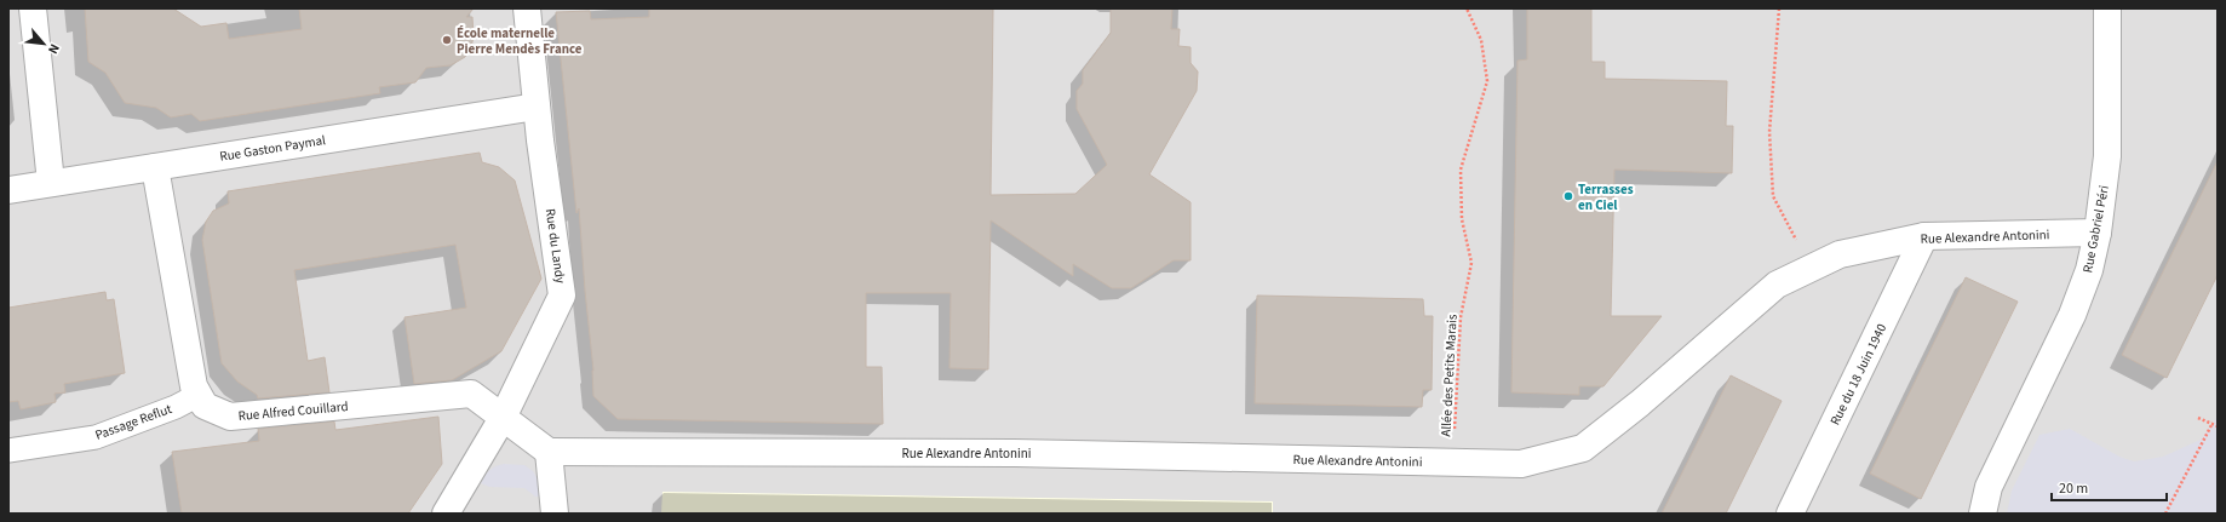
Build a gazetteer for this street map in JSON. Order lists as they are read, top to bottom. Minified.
{"streets":{"street":["Rue Gaston Paymal","Rue Gabriel Péri","Rue Alexandre Antonini","Rue du Landy","Rue du 18 Juin 1940","Rue Alfred Couillard"],"lane":["Passage Reflut"],"path":["Allée des Petits Marais"]},"crossings":[["Rue Gaston Paymal","Rue du Landy"],["Rue Gabriel Péri","Rue Alexandre Antonini"],["Rue Alexandre Antonini","Rue du 18 Juin 1940"],["Rue Alexandre Antonini","Allée des Petits Marais"],["Rue Alexandre Antonini","Rue Alfred Couillard"],["Rue du Landy","Rue Alfred Couillard"],["Rue Alfred Couillard","Passage Reflut"]],"places":["École maternelle Pierre Mendès France","Terrasses en Ciel"],"scale_bar":"20 m","north":"bottom right"}
